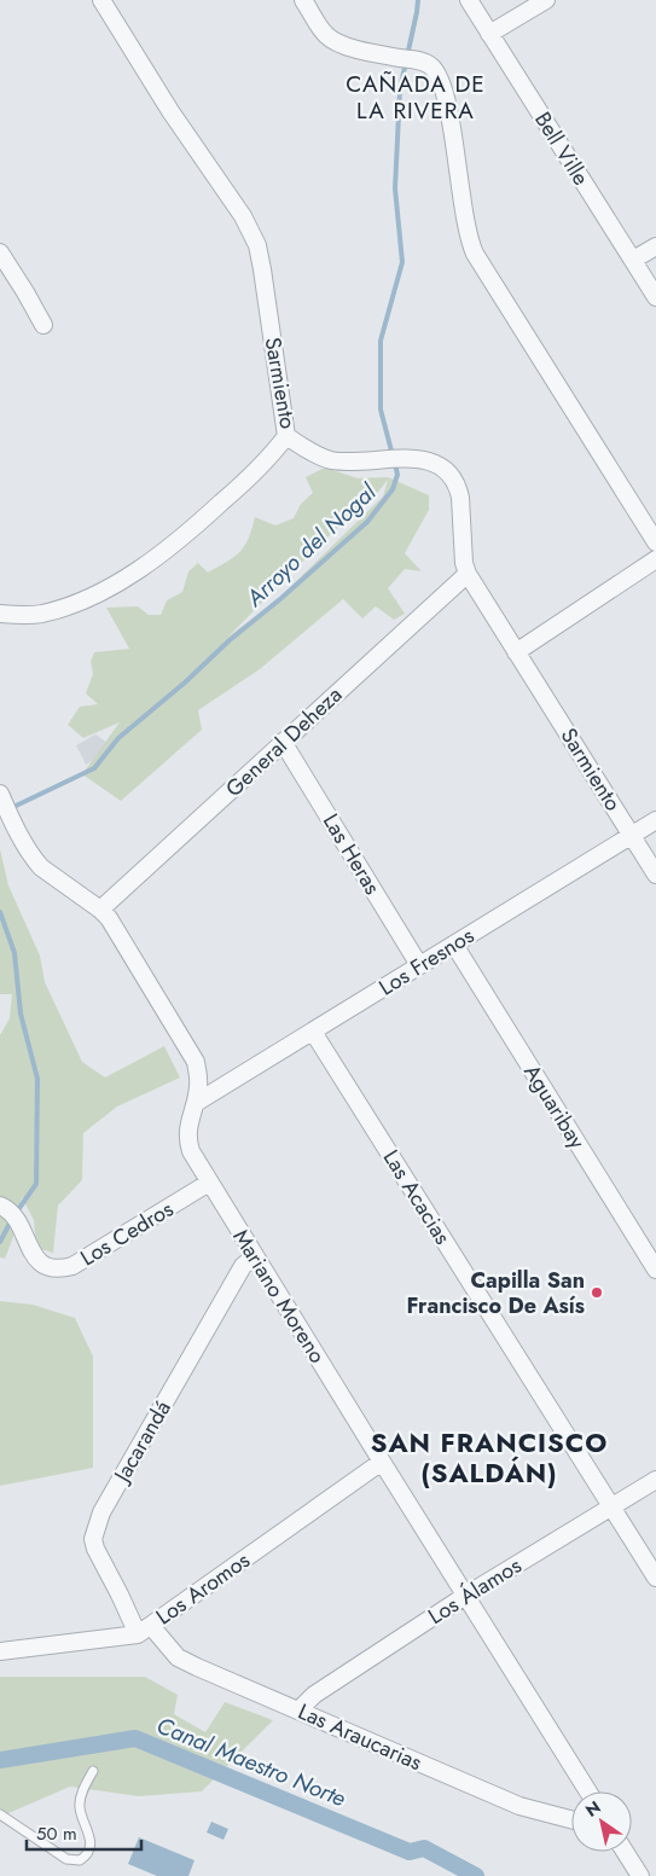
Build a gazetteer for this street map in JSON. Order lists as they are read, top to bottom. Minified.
{"streets":{"street":["Bell Ville","Sarmiento","General Deheza","Las Heras","Los Fresnos","Aguaribay","Las Acacias","Los Cedros","Mariano Moreno","Jacarandá","Los Aromos","Los Álamos","Las Araucarias"]},"crossings":[["Sarmiento","General Deheza"],["Sarmiento","Los Fresnos"],["General Deheza","Las Heras"],["General Deheza","Mariano Moreno"],["Las Heras","Los Fresnos"],["Los Fresnos","Aguaribay"],["Los Fresnos","Las Acacias"],["Los Fresnos","Mariano Moreno"],["Las Acacias","Los Álamos"],["Los Cedros","Mariano Moreno"],["Mariano Moreno","Jacarandá"],["Mariano Moreno","Los Aromos"],["Mariano Moreno","Los Álamos"],["Jacarandá","Los Aromos"],["Jacarandá","Las Araucarias"],["Los Aromos","Las Araucarias"],["Los Álamos","Las Araucarias"]],"districts":["CAÑADA DE LA RIVERA","SAN FRANCISCO (SALDÁN)"],"water":["Arroyo del Nogal","Canal Maestro Norte"],"places":["Capilla San Francisco De Asís"],"scale_bar":"50 m","north":"top left"}
